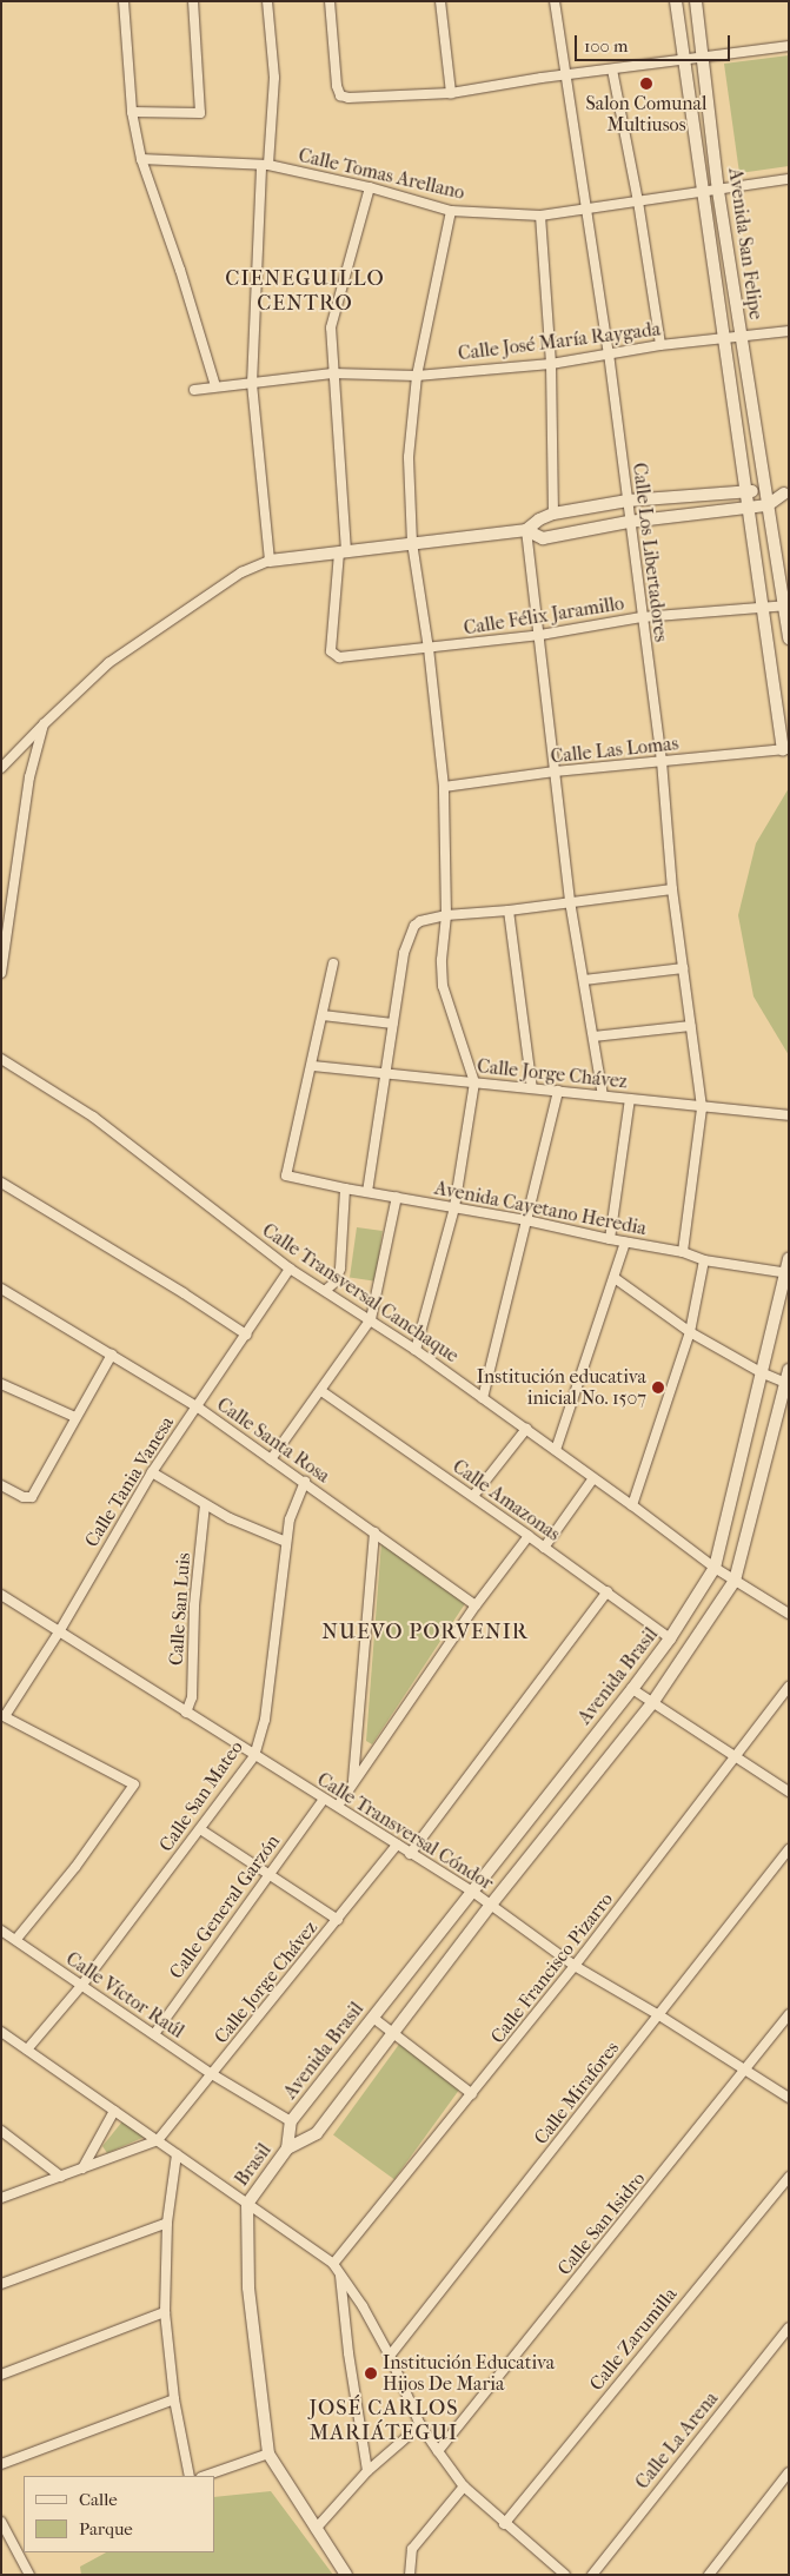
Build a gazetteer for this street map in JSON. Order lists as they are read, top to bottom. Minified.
{"streets":{"street":["Calle Tomas Arellano","Avenida San Felipe","Calle José María Raygada","Calle Los Libertadores","Calle Félix Jaramillo","Calle Las Lomas","Calle Jorge Chávez","Avenida Cayetano Heredia","Calle Transversal Canchaque","Calle Santa Rosa","Calle Tania Vanesa","Calle Amazonas","Calle San Luis","Avenida Brasil","Calle San Mateo","Calle Transversal Cóndor","Calle General Garzón","Calle Francisco Pizarro","Calle Víctor Raúl","Calle Mirafores","Brasil","Calle San Isidro","Calle Zarumilla","Calle La Arena"]},"crossings":[["Calle Tomas Arellano","Avenida San Felipe"],["Calle Tomas Arellano","Calle Los Libertadores"],["Avenida San Felipe","Calle José María Raygada"],["Avenida San Felipe","Calle Félix Jaramillo"],["Avenida San Felipe","Calle Las Lomas"],["Calle José María Raygada","Calle Los Libertadores"],["Calle Los Libertadores","Calle Félix Jaramillo"],["Calle Los Libertadores","Calle Las Lomas"],["Calle Los Libertadores","Calle Jorge Chávez"],["Calle Los Libertadores","Avenida Cayetano Heredia"],["Calle Jorge Chávez","Avenida Cayetano Heredia"],["Calle Jorge Chávez","Calle Transversal Cóndor"],["Calle Jorge Chávez","Calle Víctor Raúl"],["Avenida Cayetano Heredia","Avenida Brasil"],["Calle Transversal Canchaque","Calle Tania Vanesa"],["Calle Transversal Canchaque","Avenida Brasil"],["Calle Santa Rosa","Calle Tania Vanesa"],["Calle Santa Rosa","Calle San Mateo"],["Calle Tania Vanesa","Calle Transversal Cóndor"],["Calle Amazonas","Avenida Brasil"],["Calle San Luis","Calle Transversal Cóndor"],["Avenida Brasil","Calle Transversal Cóndor"],["Avenida Brasil","Calle Víctor Raúl"],["Avenida Brasil","Brasil"],["Calle San Mateo","Calle Transversal Cóndor"],["Calle San Mateo","Calle Víctor Raúl"],["Calle Transversal Cóndor","Calle General Garzón"],["Calle Transversal Cóndor","Calle Francisco Pizarro"],["Calle Transversal Cóndor","Calle Mirafores"],["Calle Transversal Cóndor","Calle San Isidro"],["Calle General Garzón","Calle Víctor Raúl"]],"districts":["CIENEGUILLO CENTRO","NUEVO PORVENIR","JOSÉ CARLOS MARIÁTEGUI"],"places":["Salon Comunal Multiusos","Institución educativa inicial No. 1507","Institución Educativa Hijos De Maria"],"legend":["Calle","Parque"],"scale_bar":"100 m"}
